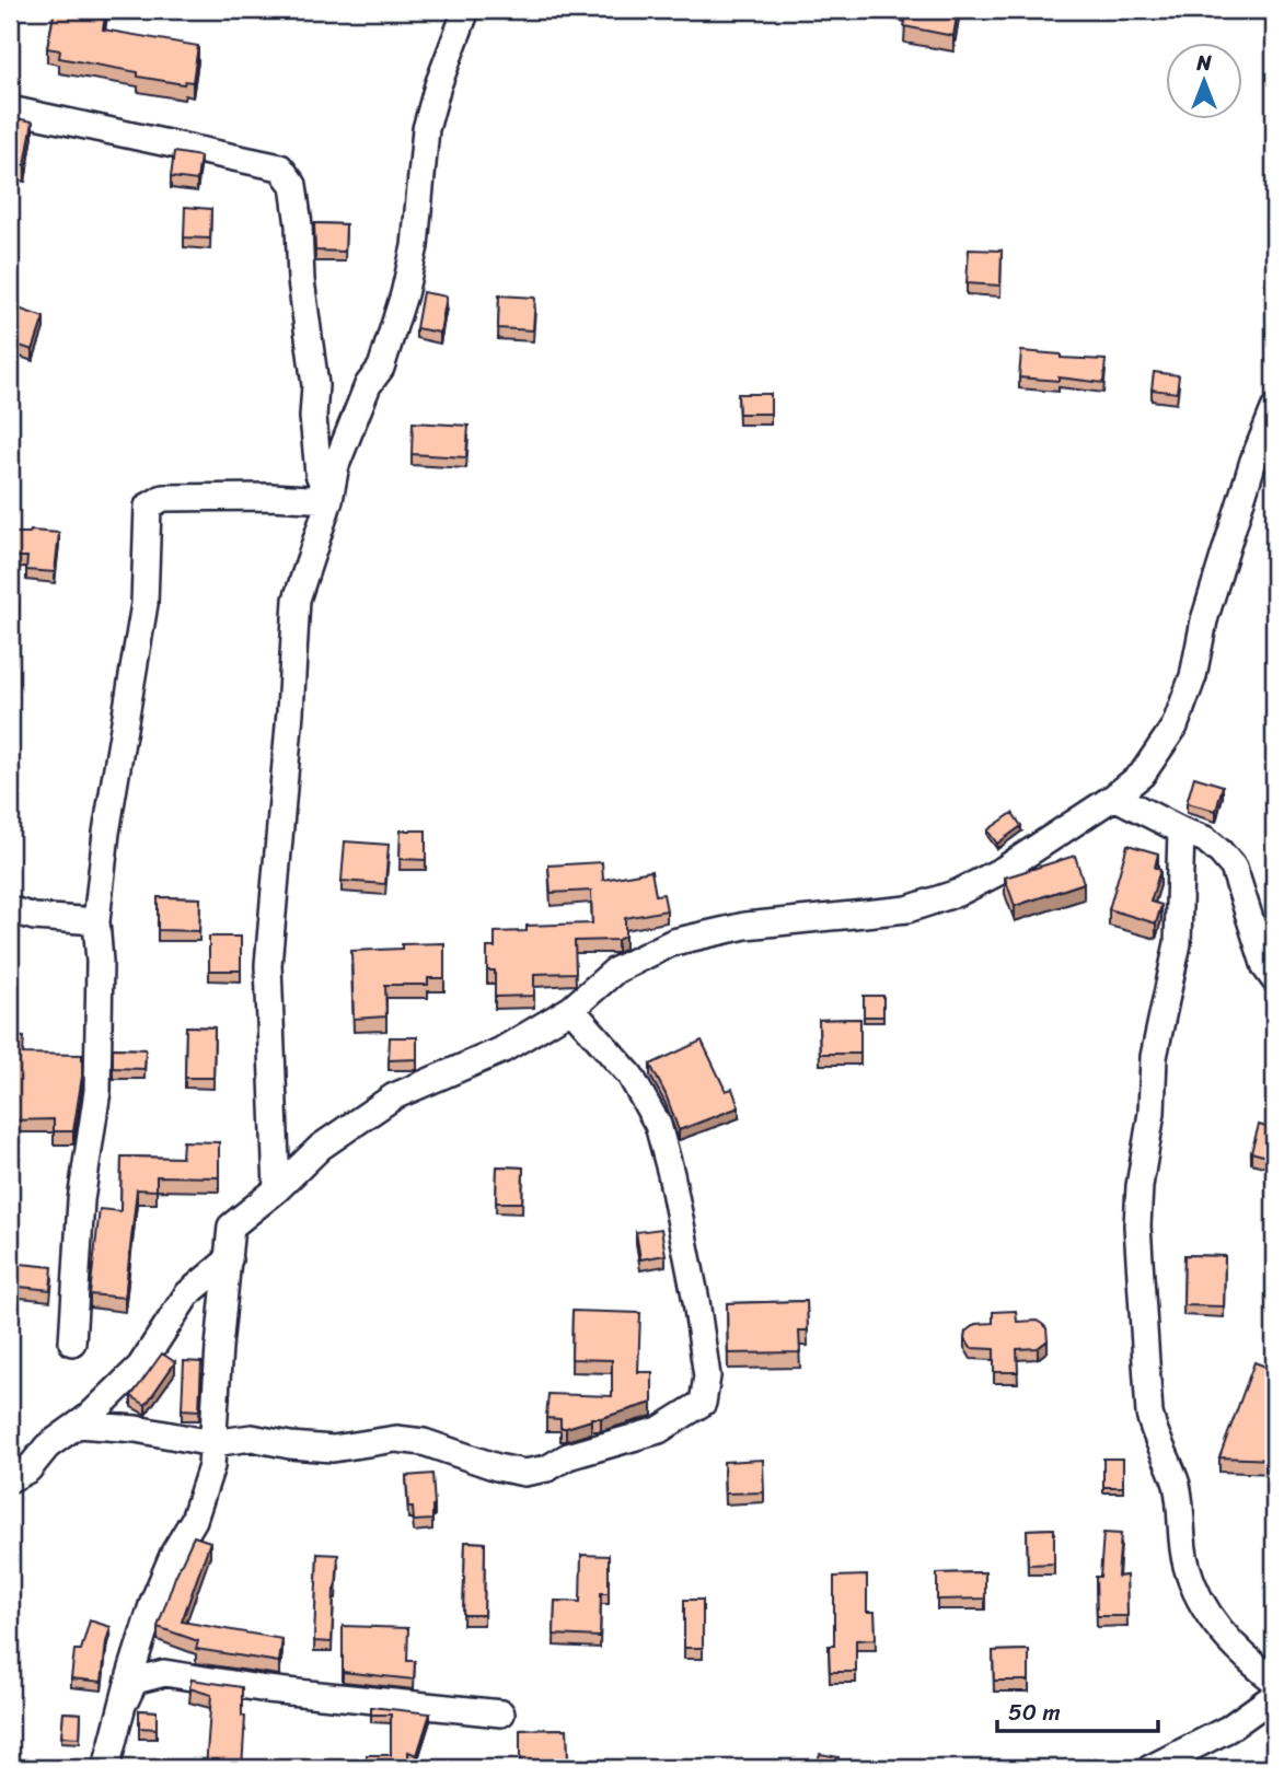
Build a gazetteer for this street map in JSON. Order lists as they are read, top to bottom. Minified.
{"scale_bar":"50 m","north":"top"}
